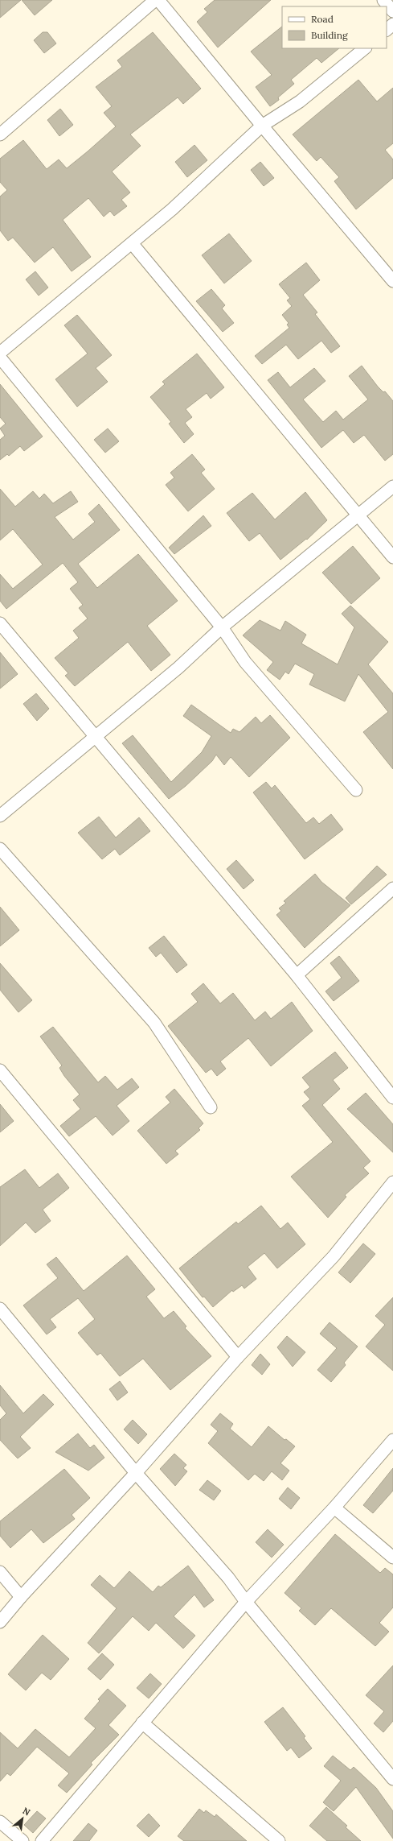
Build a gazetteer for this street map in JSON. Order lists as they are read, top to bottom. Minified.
{"legend":["Road","Building"],"north":"top right"}
